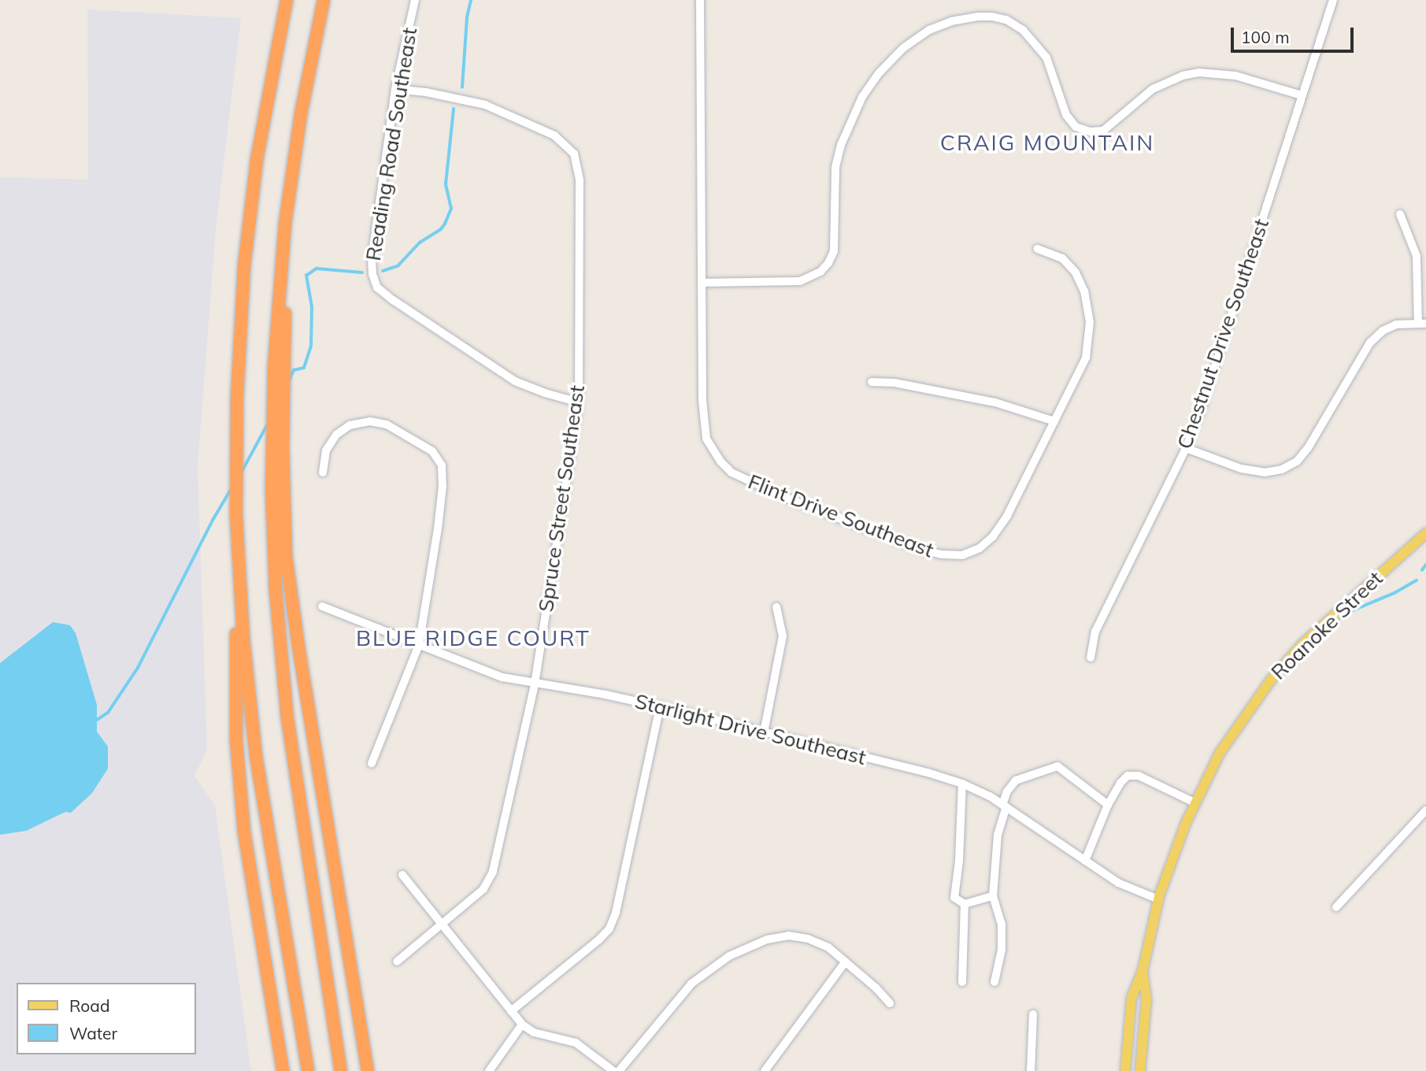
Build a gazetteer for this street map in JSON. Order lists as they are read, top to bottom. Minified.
{"streets":{"main road":["Roanoke Street"],"street":["Reading Road Southeast","Chestnut Drive Southeast","Spruce Street Southeast","Flint Drive Southeast","Starlight Drive Southeast"]},"crossings":[["Reading Road Southeast","Spruce Street Southeast"],["Spruce Street Southeast","Starlight Drive Southeast"],["Roanoke Street","Starlight Drive Southeast"]],"districts":["CRAIG MOUNTAIN","BLUE RIDGE COURT"],"legend":["Road","Water"],"scale_bar":"100 m"}
